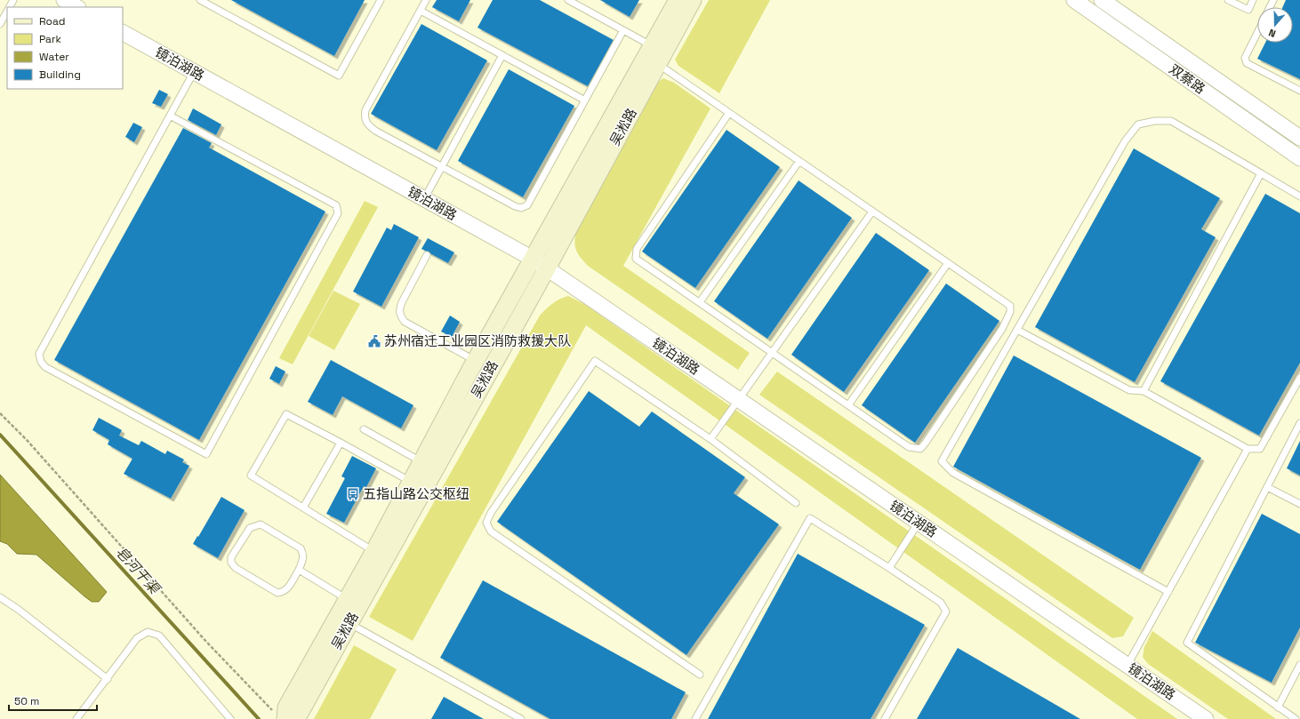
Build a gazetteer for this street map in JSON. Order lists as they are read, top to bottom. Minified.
{"streets":{"main road":["吴淞路"],"street":["镜泊湖路","双蔡路"]},"crossings":[["镜泊湖路","吴淞路"]],"water":["皂河干渠"],"places":{"public building":["苏州宿迁工业园区消防救援大队"],"bus stop":["五指山路公交枢纽"]},"legend":["Road","Park","Water","Building"],"scale_bar":"50 m","north":"bottom"}
